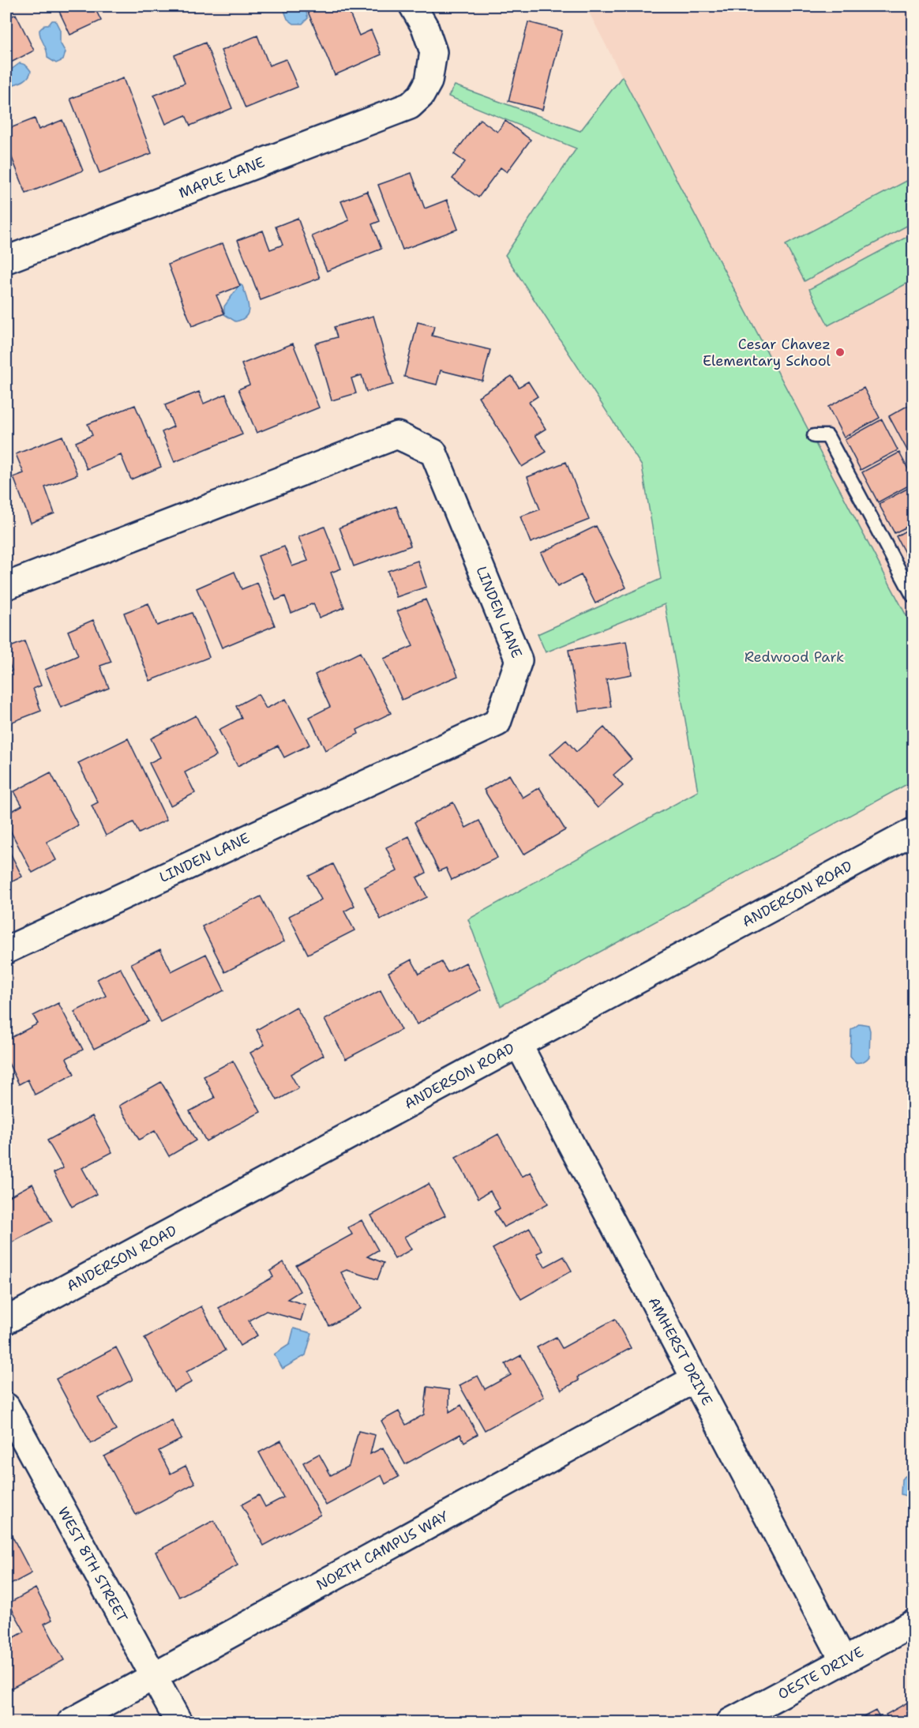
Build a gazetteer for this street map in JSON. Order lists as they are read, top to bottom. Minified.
{"streets":{"street":["MAPLE LANE","LINDEN LANE","ANDERSON ROAD","AMHERST DRIVE","NORTH CAMPUS WAY","WEST 8TH STREET","OESTE DRIVE"]},"crossings":[["ANDERSON ROAD","AMHERST DRIVE"],["AMHERST DRIVE","NORTH CAMPUS WAY"],["AMHERST DRIVE","OESTE DRIVE"],["NORTH CAMPUS WAY","WEST 8TH STREET"]],"parks":["Redwood Park"],"places":["Cesar Chavez Elementary School"]}
